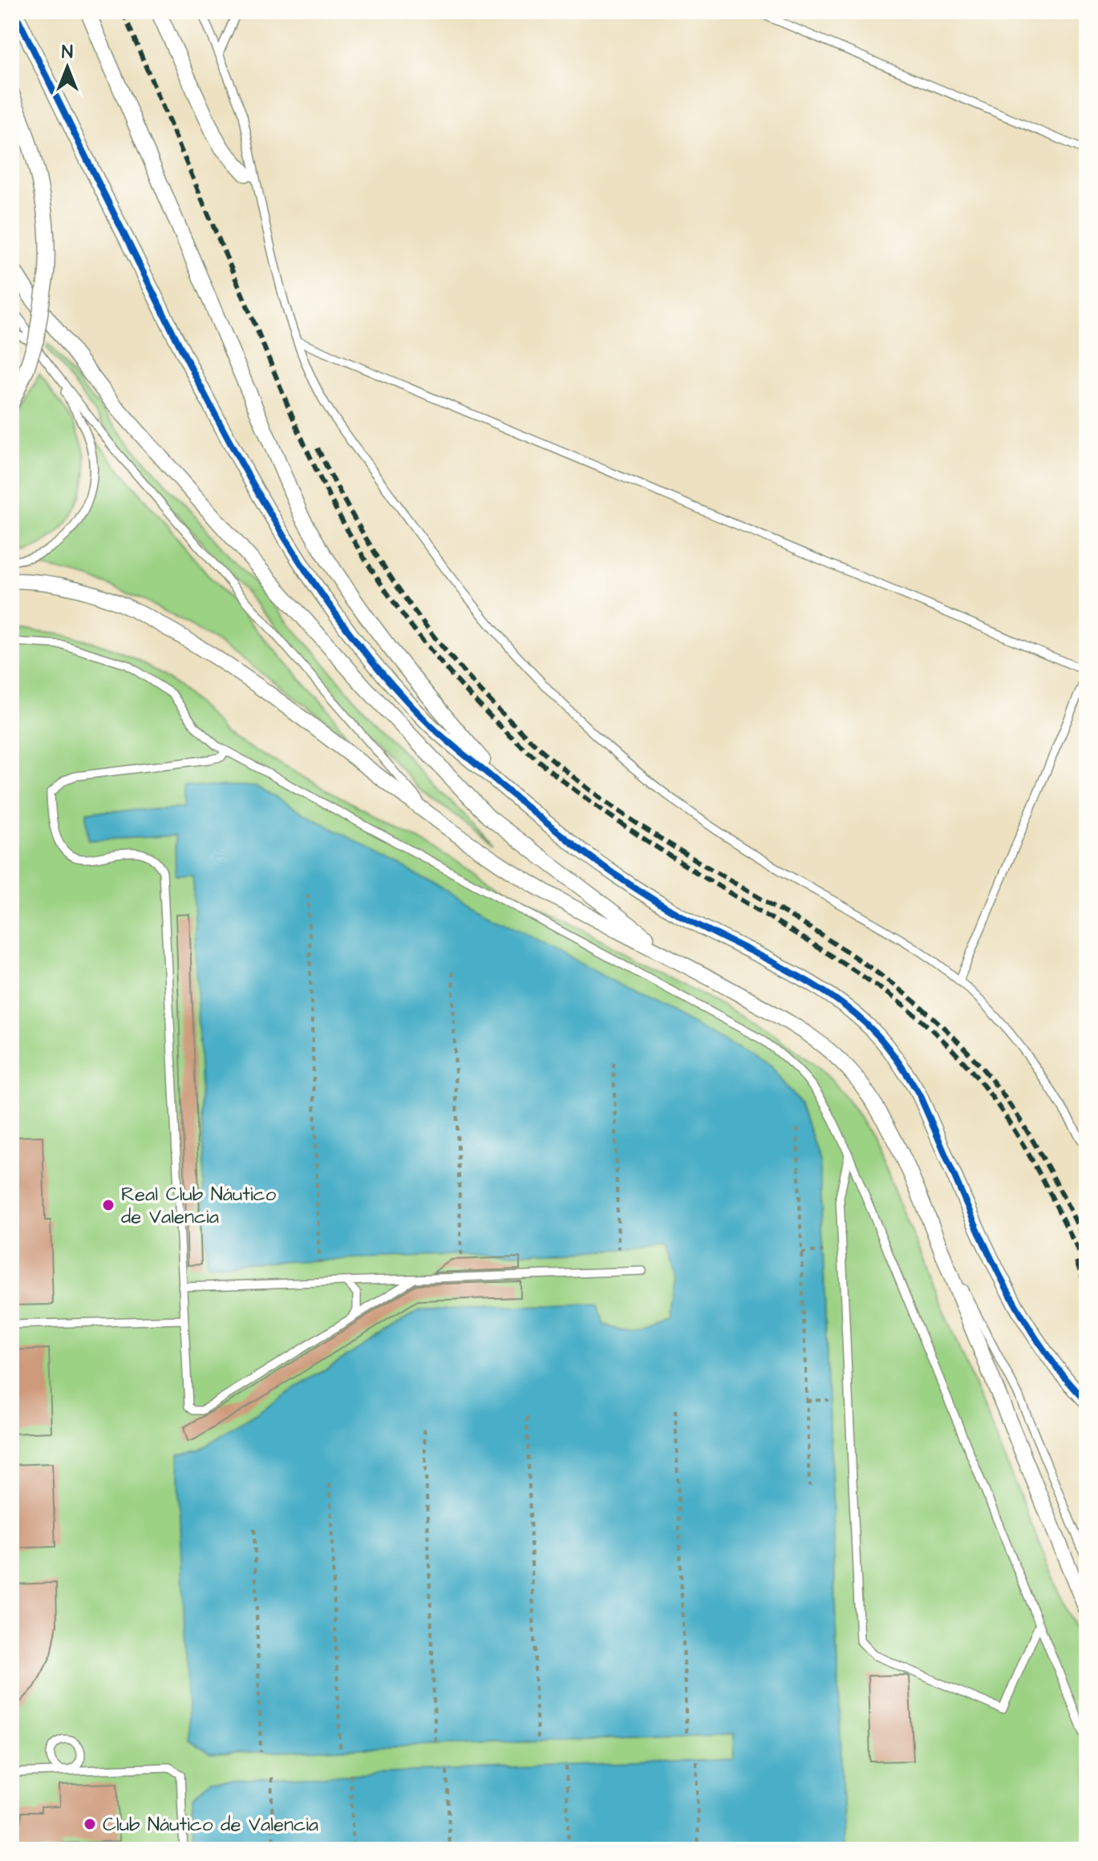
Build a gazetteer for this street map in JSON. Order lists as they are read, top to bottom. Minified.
{"places":["Real Club Náutico de Valencia","Club Náutico de Valencia"],"north":"top"}
